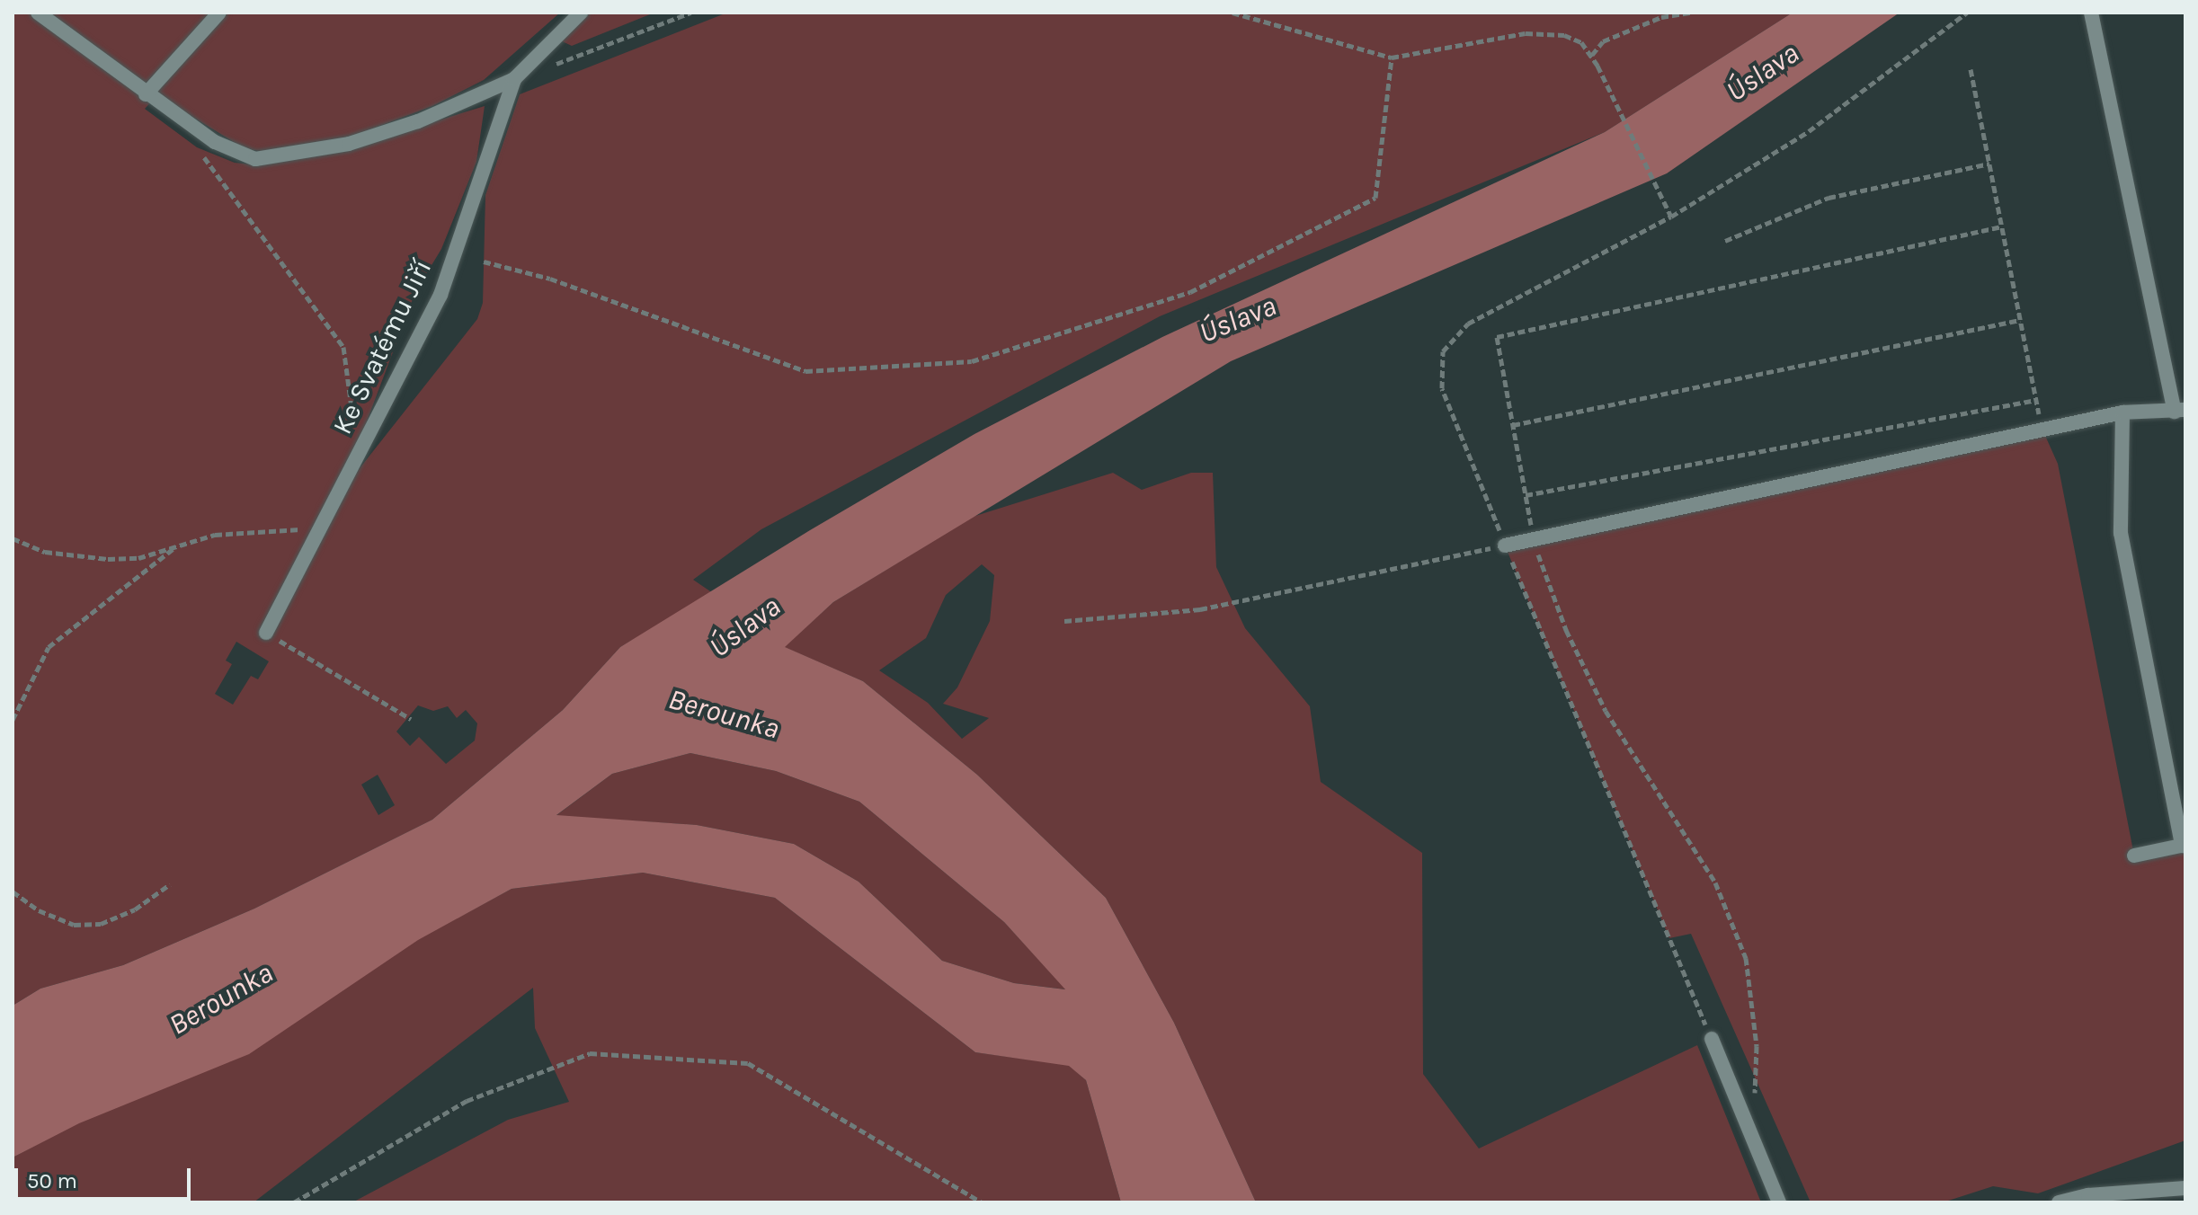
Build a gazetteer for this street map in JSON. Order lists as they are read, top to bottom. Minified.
{"streets":{"lane":["Ke Svatému Jiří"]},"water":["Úslava","Berounka"],"scale_bar":"50 m"}
